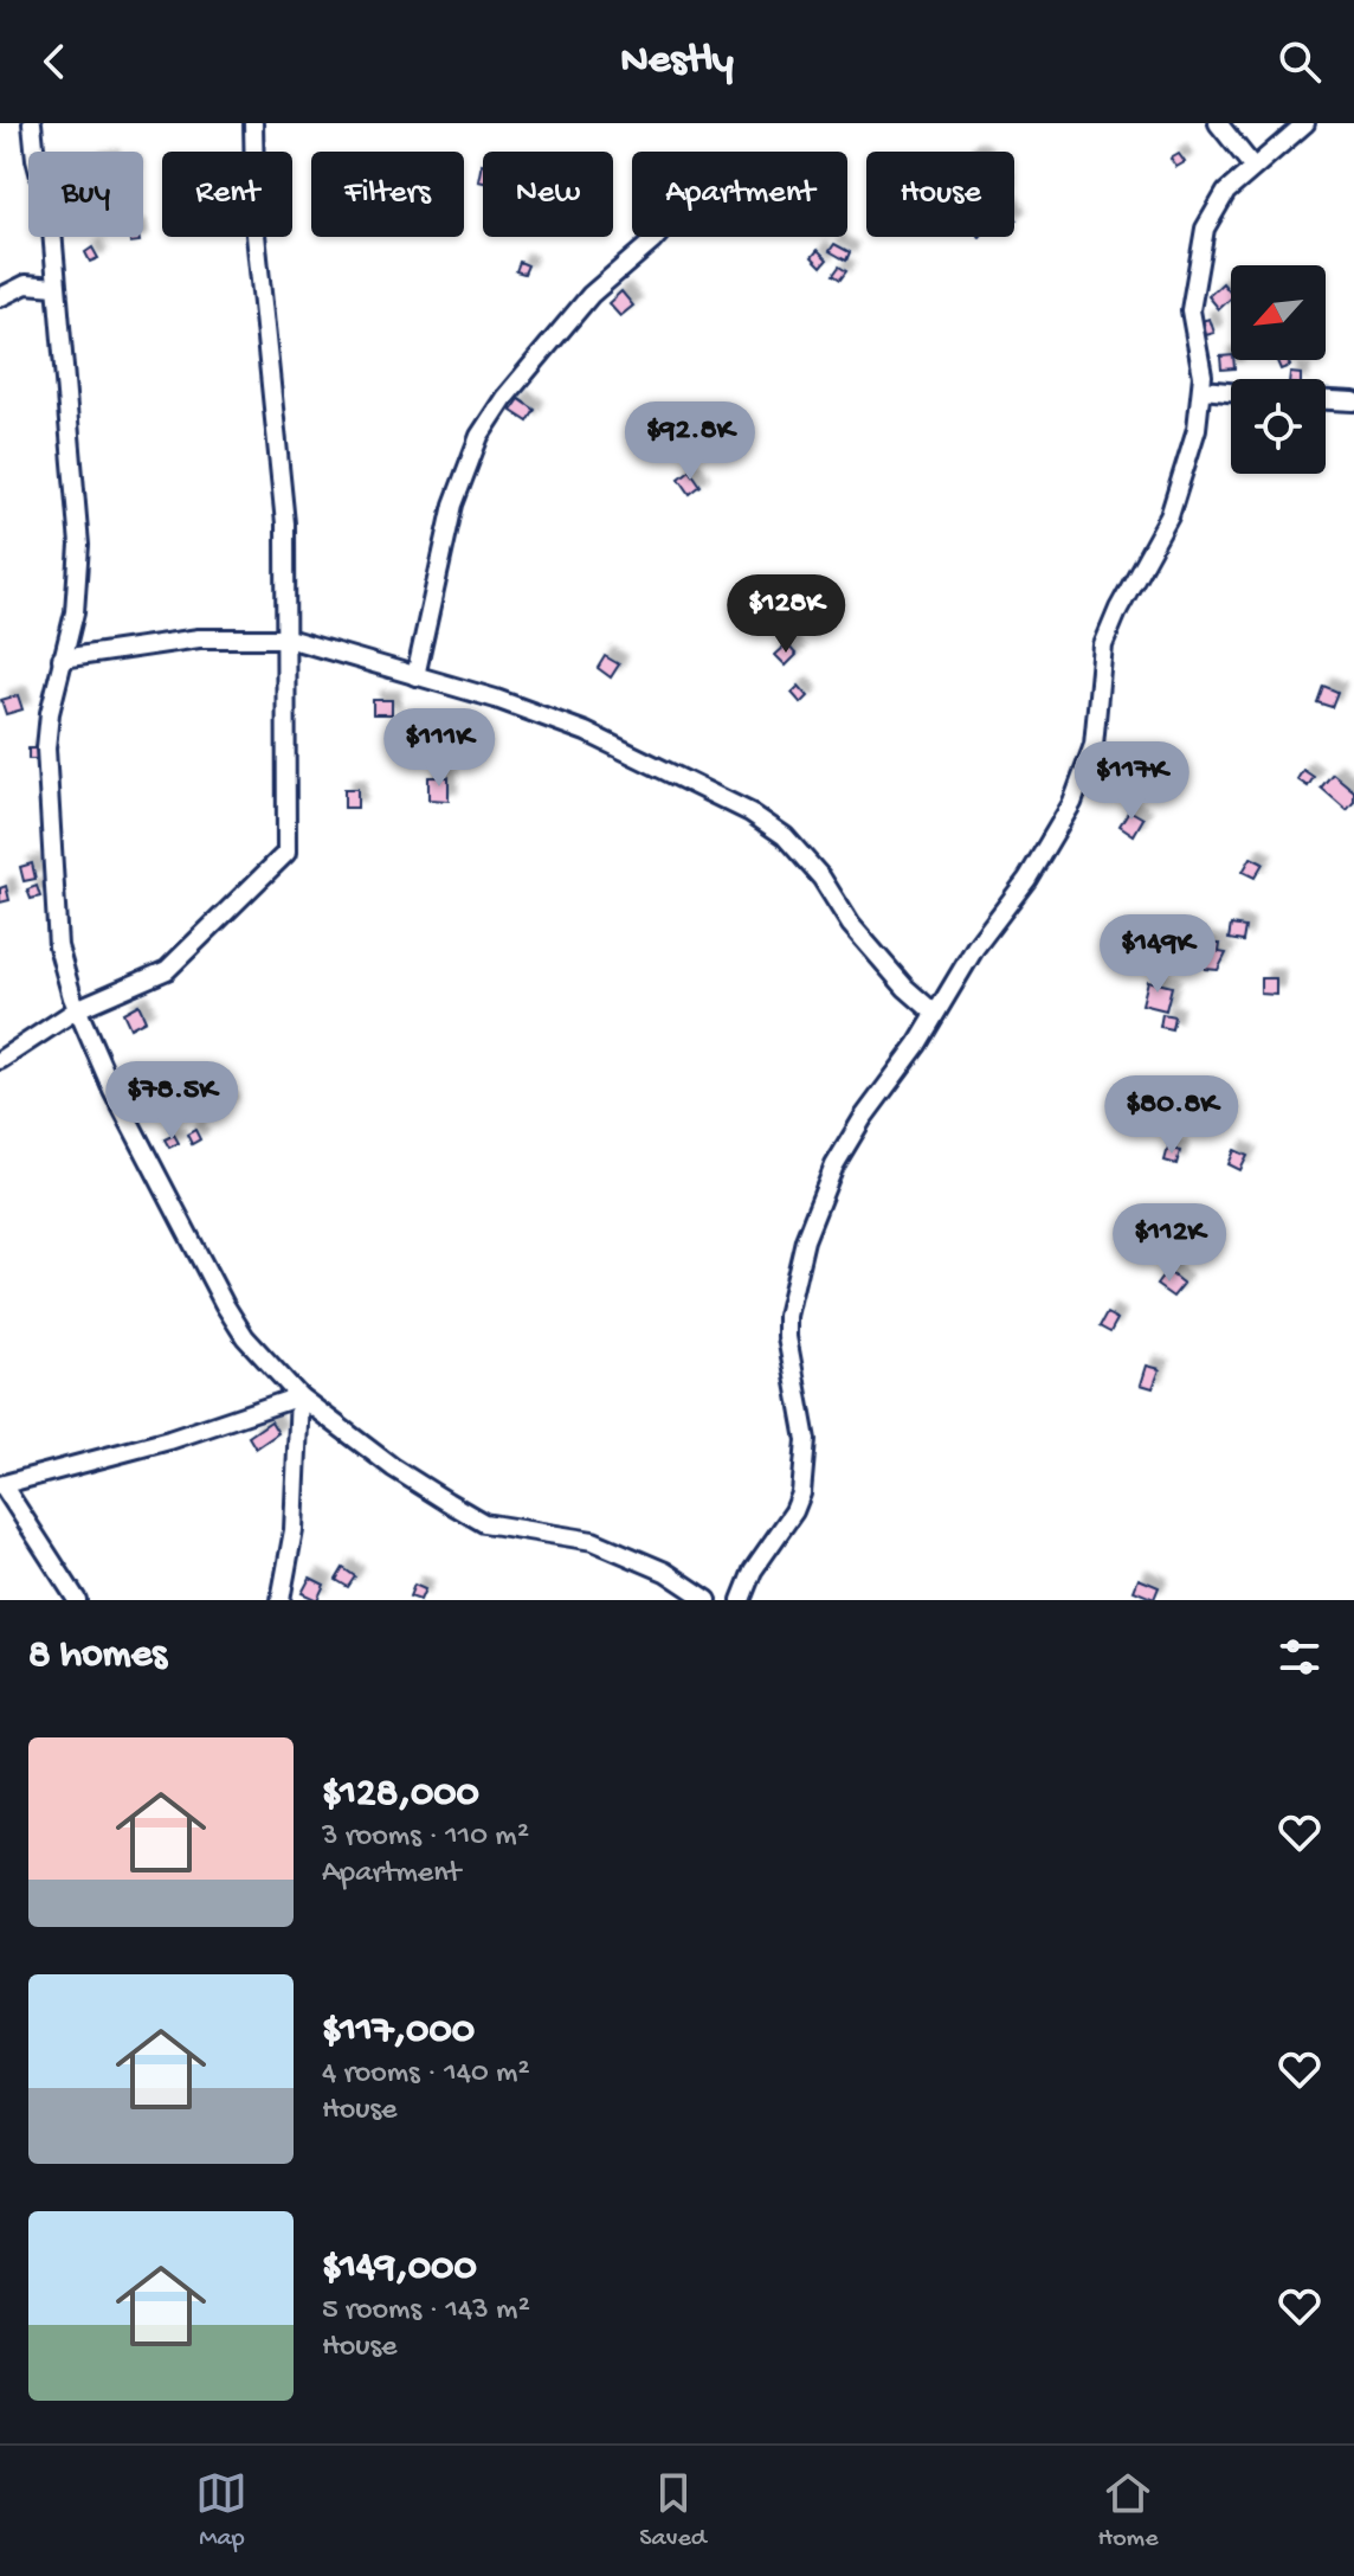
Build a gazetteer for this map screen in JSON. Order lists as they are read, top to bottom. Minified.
{"north":"bottom left","page":{"header":"Nestly","chip":["Buy","Rent","Filters","New","Apartment","House"],"price":["$92.8K","$128K","$111K","$117K","$149K","$78.5K","$80.8K","$112K"],"heading":"8 homes","list":[{"name":"$128,000","note":"3 rooms · 110 m² · Apartment"},{"name":"$117,000","note":"4 rooms · 140 m² · House"},{"name":"$149,000","note":"5 rooms · 143 m² · House"}],"tabs":["Map","Saved","Home"]}}
